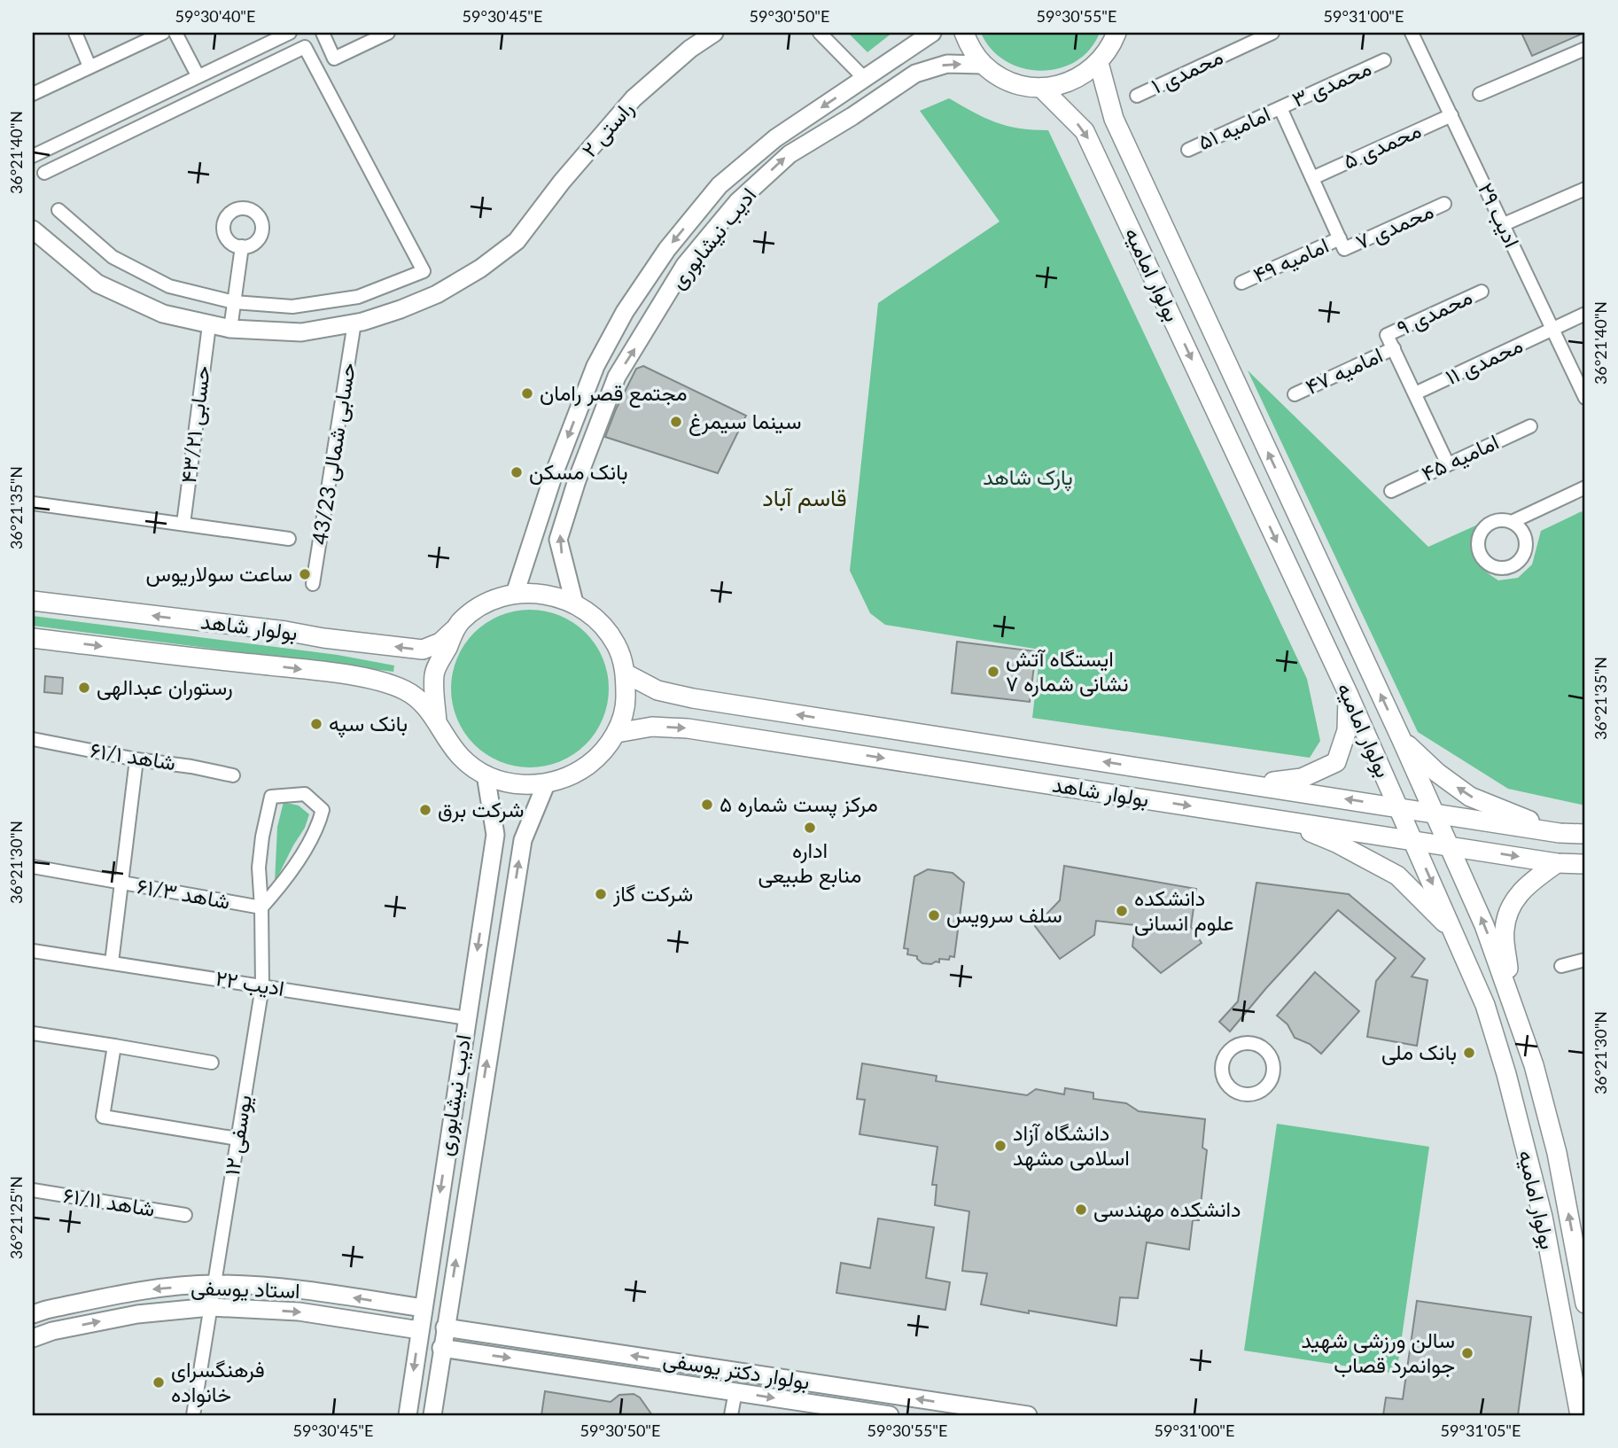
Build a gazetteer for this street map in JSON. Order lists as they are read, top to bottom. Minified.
{"streets":{"main road":["راستی ۲","ادیب نیشابوری","بولوار امامیه","بولوار شاهد","استاد یوسفی","بولوار دکتر یوسفی"],"street":["محمدی ۱","محمدی ۳","امامیه ۵۱","محمدی ۵","ادیب ۲۹","محمدی ۷","امامیه ۴۹","محمدی ۹","محمدی ۱۱","امامیه ۴۷","حسابی ۴۳/۲۱","حسابی شمالی 43/23","امامیه ۴۵","شاهد ۶۱/۱","شاهد ۶۱/۳","ادیب ۲۲","یوسفی ۱۲","شاهد ۶۱/۱۱"]},"crossings":[["محمدی ۳","امامیه ۵۱"],["راستی ۲","حسابی ۴۳/۲۱"],["راستی ۲","حسابی شمالی 43/23"],["محمدی ۵","ادیب ۲۹"],["ادیب ۲۹","محمدی ۱۱"],["محمدی ۷","امامیه ۴۹"],["ادیب نیشابوری","بولوار شاهد"],["ادیب نیشابوری","ادیب ۲۲"],["ادیب نیشابوری","استاد یوسفی"],["ادیب نیشابوری","بولوار دکتر یوسفی"],["بولوار امامیه","بولوار شاهد"],["محمدی ۹","امامیه ۴۷"],["شاهد ۶۱/۳","یوسفی ۱۲"],["ادیب ۲۲","یوسفی ۱۲"],["یوسفی ۱۲","استاد یوسفی"]],"districts":["قاسم آباد"],"parks":["پارک شاهد"],"places":["مجتمع قصر رامان","سینما سیمرغ","بانک مسکن","ساعت سولاریوس","ایستگاه آتش نشانی شماره ۷","رستوران عبدالهی","بانک سپه","مرکز پست شماره ۵","شرکت برق","اداره منابع طبیعی","شرکت گاز","دانشکده علوم انسانی","سلف سرویس","بانک ملی","دانشگاه آزاد اسلامی مشهد","دانشکده مهندسی","سالن ورزشی شهید جوانمرد قصاب","فرهنگسرای خانواده"],"coordinates":["59°30'40\"E","59°30'45\"E","59°30'50\"E","59°30'55\"E","59°31'00\"E","36°21'40\"N","36°21'35\"N","36°21'30\"N","36°21'25\"N","59°31'05\"E"]}
